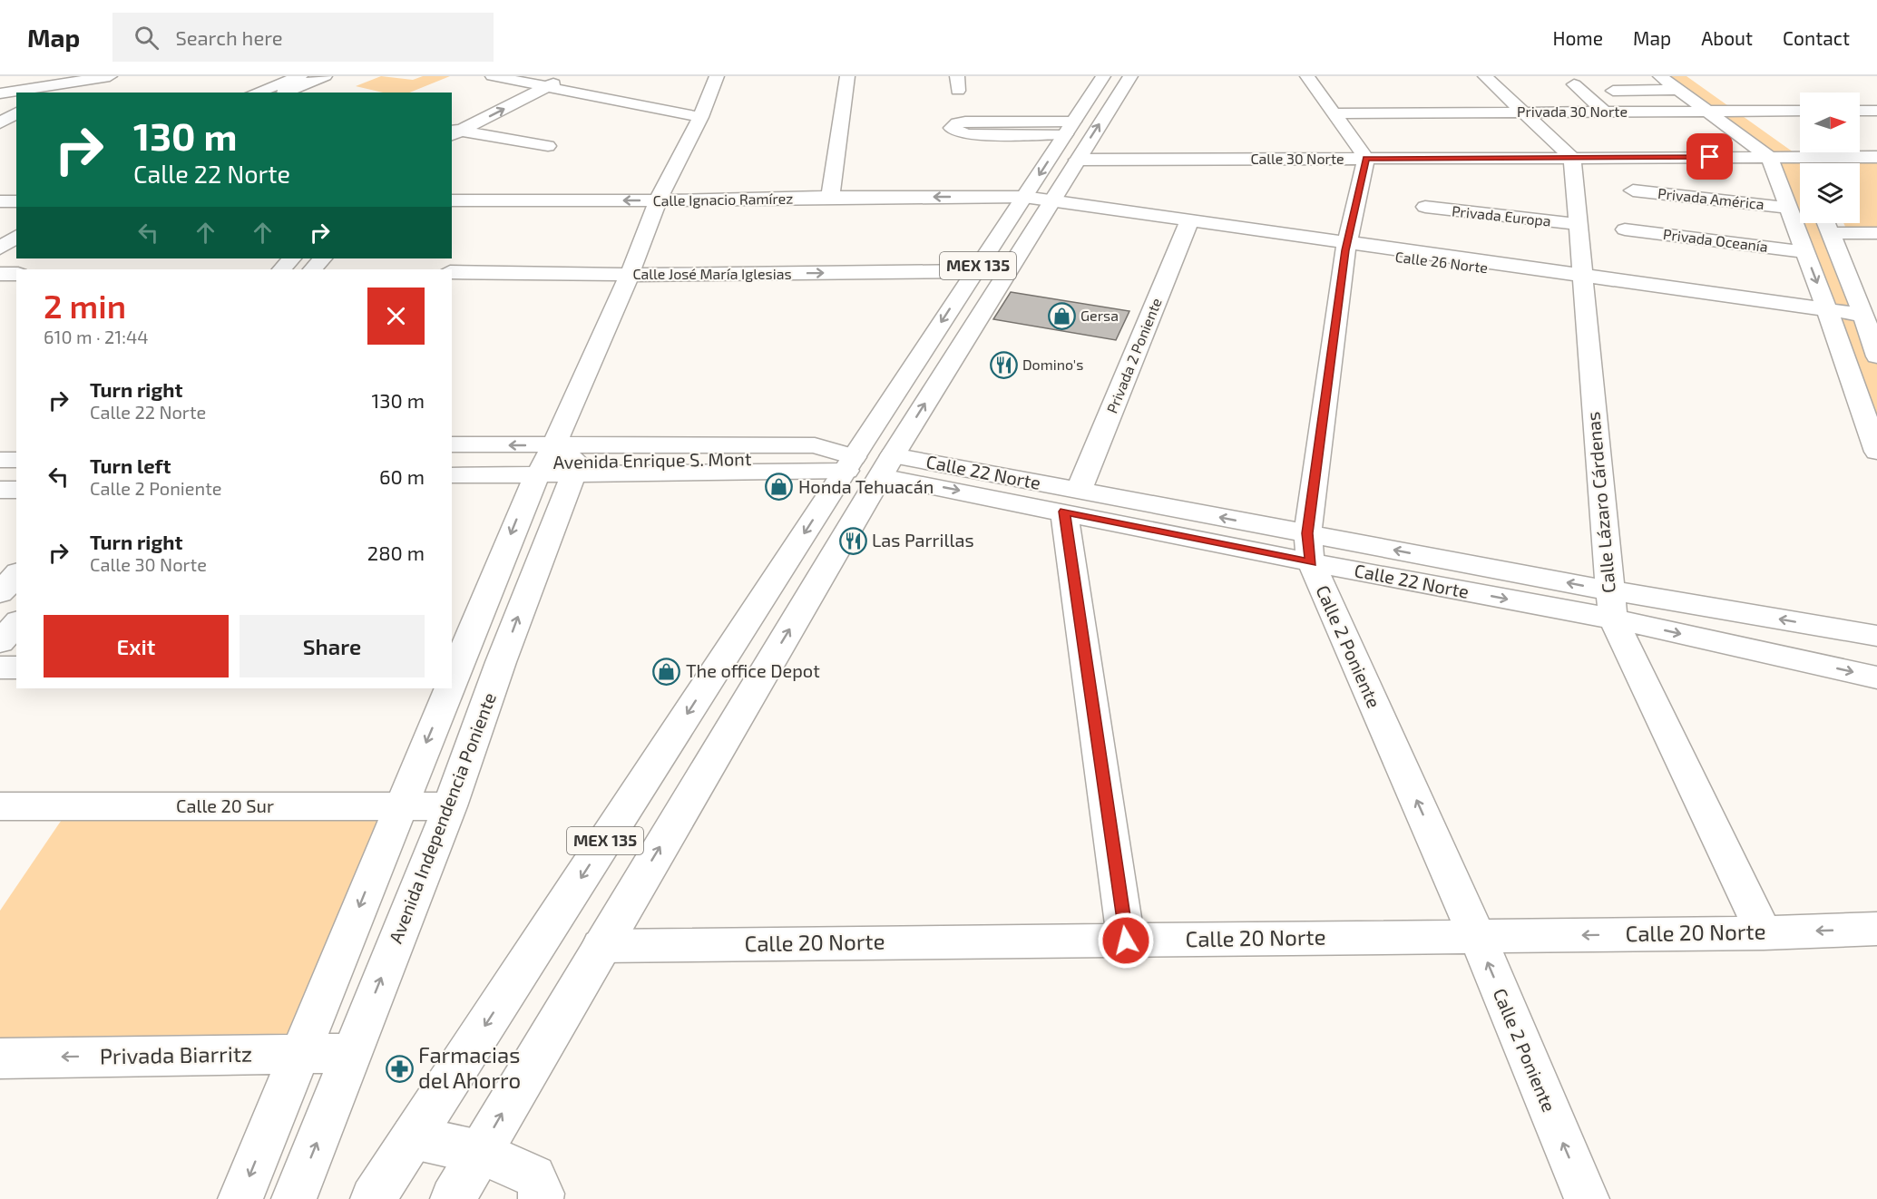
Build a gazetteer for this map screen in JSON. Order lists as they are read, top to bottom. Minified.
{"streets":{"street":["Privada 30 Norte","Calle 30 Norte","Privada América","Calle Ignacio Ramírez","Privada Europa","Privada Oceanía","Calle 26 Norte","MEX 135","Calle José María Iglesias","Privada 2 Poniente","Avenida Enrique S. Mont","Calle 22 Norte","Calle Lázaro Cárdenas","Calle 2 Poniente","Calle 20 Sur","Avenida Independencia Poniente","Calle 20 Norte","Privada Biarritz"]},"crossings":[["Calle 30 Norte","MEX 135"],["Calle 30 Norte","Calle Lázaro Cárdenas"],["Calle Ignacio Ramírez","Calle 26 Norte"],["Calle Ignacio Ramírez","MEX 135"],["Calle Ignacio Ramírez","Avenida Independencia Poniente"],["Privada Europa","Calle Lázaro Cárdenas"],["Calle 26 Norte","MEX 135"],["Calle 26 Norte","Privada 2 Poniente"],["Calle 26 Norte","Calle Lázaro Cárdenas"],["MEX 135","Calle José María Iglesias"],["MEX 135","Calle 22 Norte"],["MEX 135","Calle 20 Norte"],["Calle José María Iglesias","Avenida Independencia Poniente"],["Privada 2 Poniente","Calle 22 Norte"],["Avenida Enrique S. Mont","Avenida Independencia Poniente"],["Calle 22 Norte","Calle Lázaro Cárdenas"],["Calle 22 Norte","Calle 2 Poniente"],["Calle Lázaro Cárdenas","Calle 20 Norte"],["Calle 2 Poniente","Calle 20 Norte"],["Calle 20 Sur","Avenida Independencia Poniente"],["Avenida Independencia Poniente","Privada Biarritz"]],"one_way":["Calle 2 Poniente","Privada Biarritz"],"places":{"shop":["Gersa","Honda Tehuacán","The office Depot"],"restaurant":["Domino's","Las Parrillas"],"pharmacy":["Farmacias del Ahorro"]},"north":"right","page":{"header":"Map","search":"Search here","nav":["Home","Map","About","Contact"],"turn":["130 m","Calle 22 Norte"],"heading":["2 min","610 m · 21:44"],"list":[{"name":"Turn right","note":"Calle 22 Norte","value":"130 m"},{"name":"Turn left","note":"Calle 2 Poniente","value":"60 m"},{"name":"Turn right","note":"Calle 30 Norte","value":"280 m"}],"buttons":["Exit","Share"]}}
